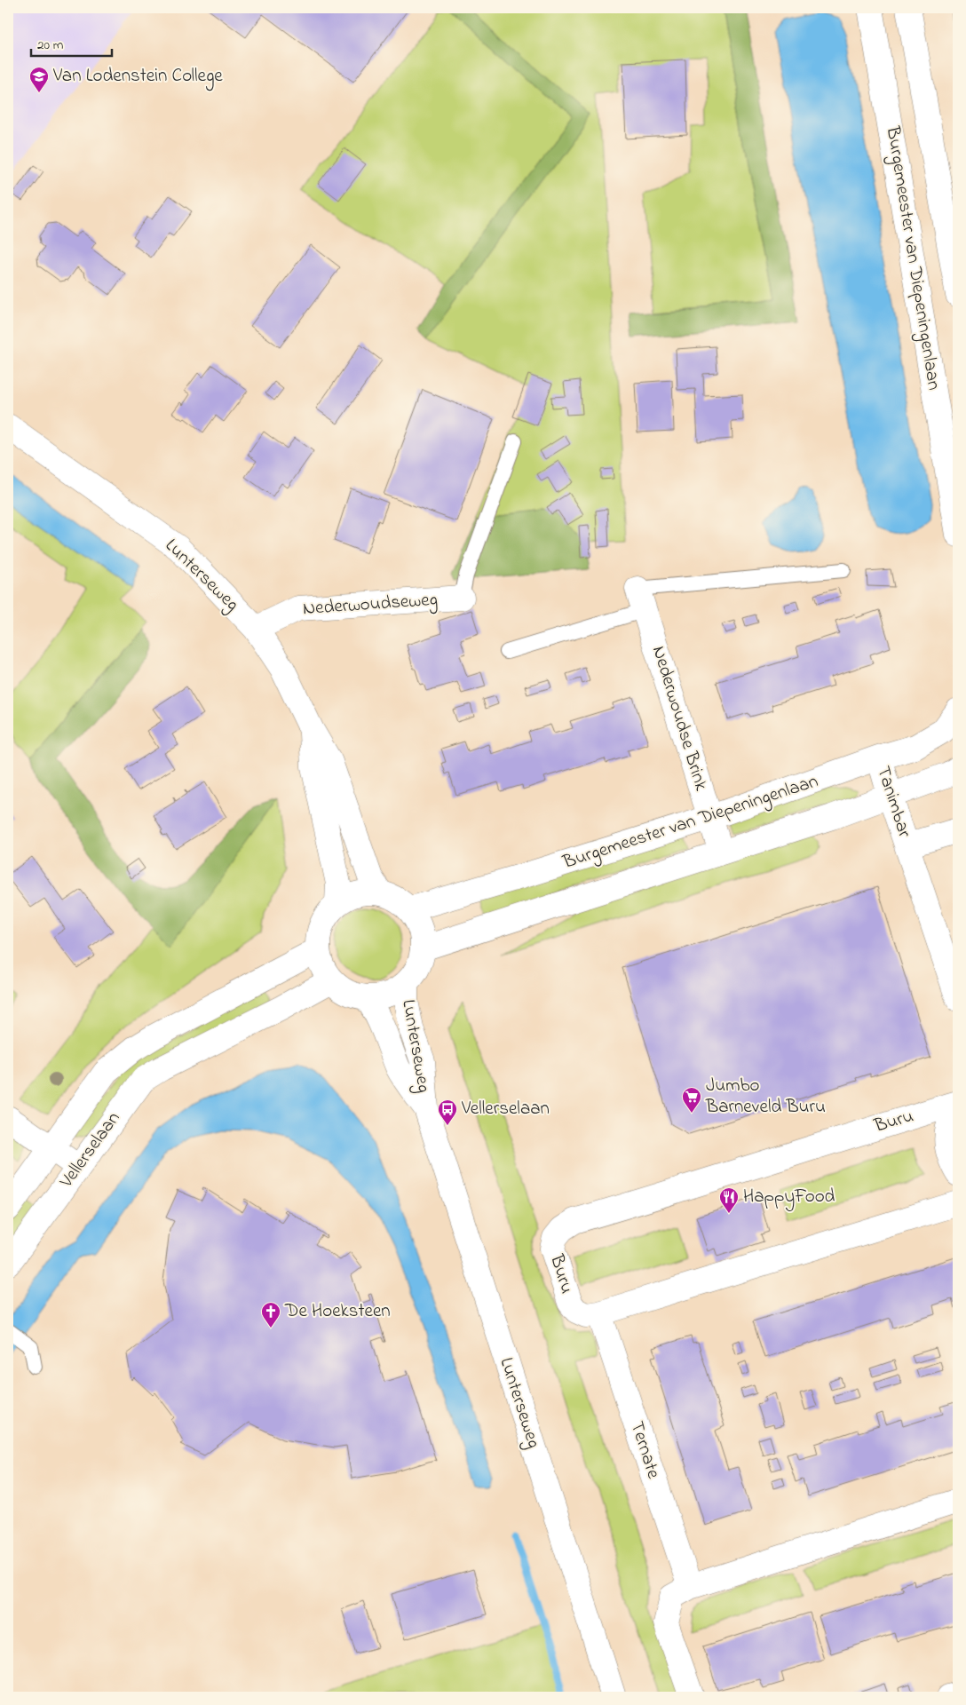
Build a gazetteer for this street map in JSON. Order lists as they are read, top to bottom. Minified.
{"streets":{"street":["Burgemeester van Diepeningenlaan","Lunterseweg","Nederwoudseweg","Nederwoudse Brink","Tanimbar","Buru","Vellerselaan","Ternate"]},"crossings":[["Burgemeester van Diepeningenlaan","Lunterseweg"],["Burgemeester van Diepeningenlaan","Nederwoudse Brink"],["Burgemeester van Diepeningenlaan","Tanimbar"],["Burgemeester van Diepeningenlaan","Vellerselaan"],["Lunterseweg","Nederwoudseweg"],["Lunterseweg","Vellerselaan"],["Buru","Ternate"]],"places":{"school or university":["Van Lodenstein College"],"supermarket":["Jumbo Barneveld Buru"],"bus stop":["Vellerselaan"],"restaurant":["HappyFood"],"church":["De Hoeksteen"]},"scale_bar":"20 m"}
